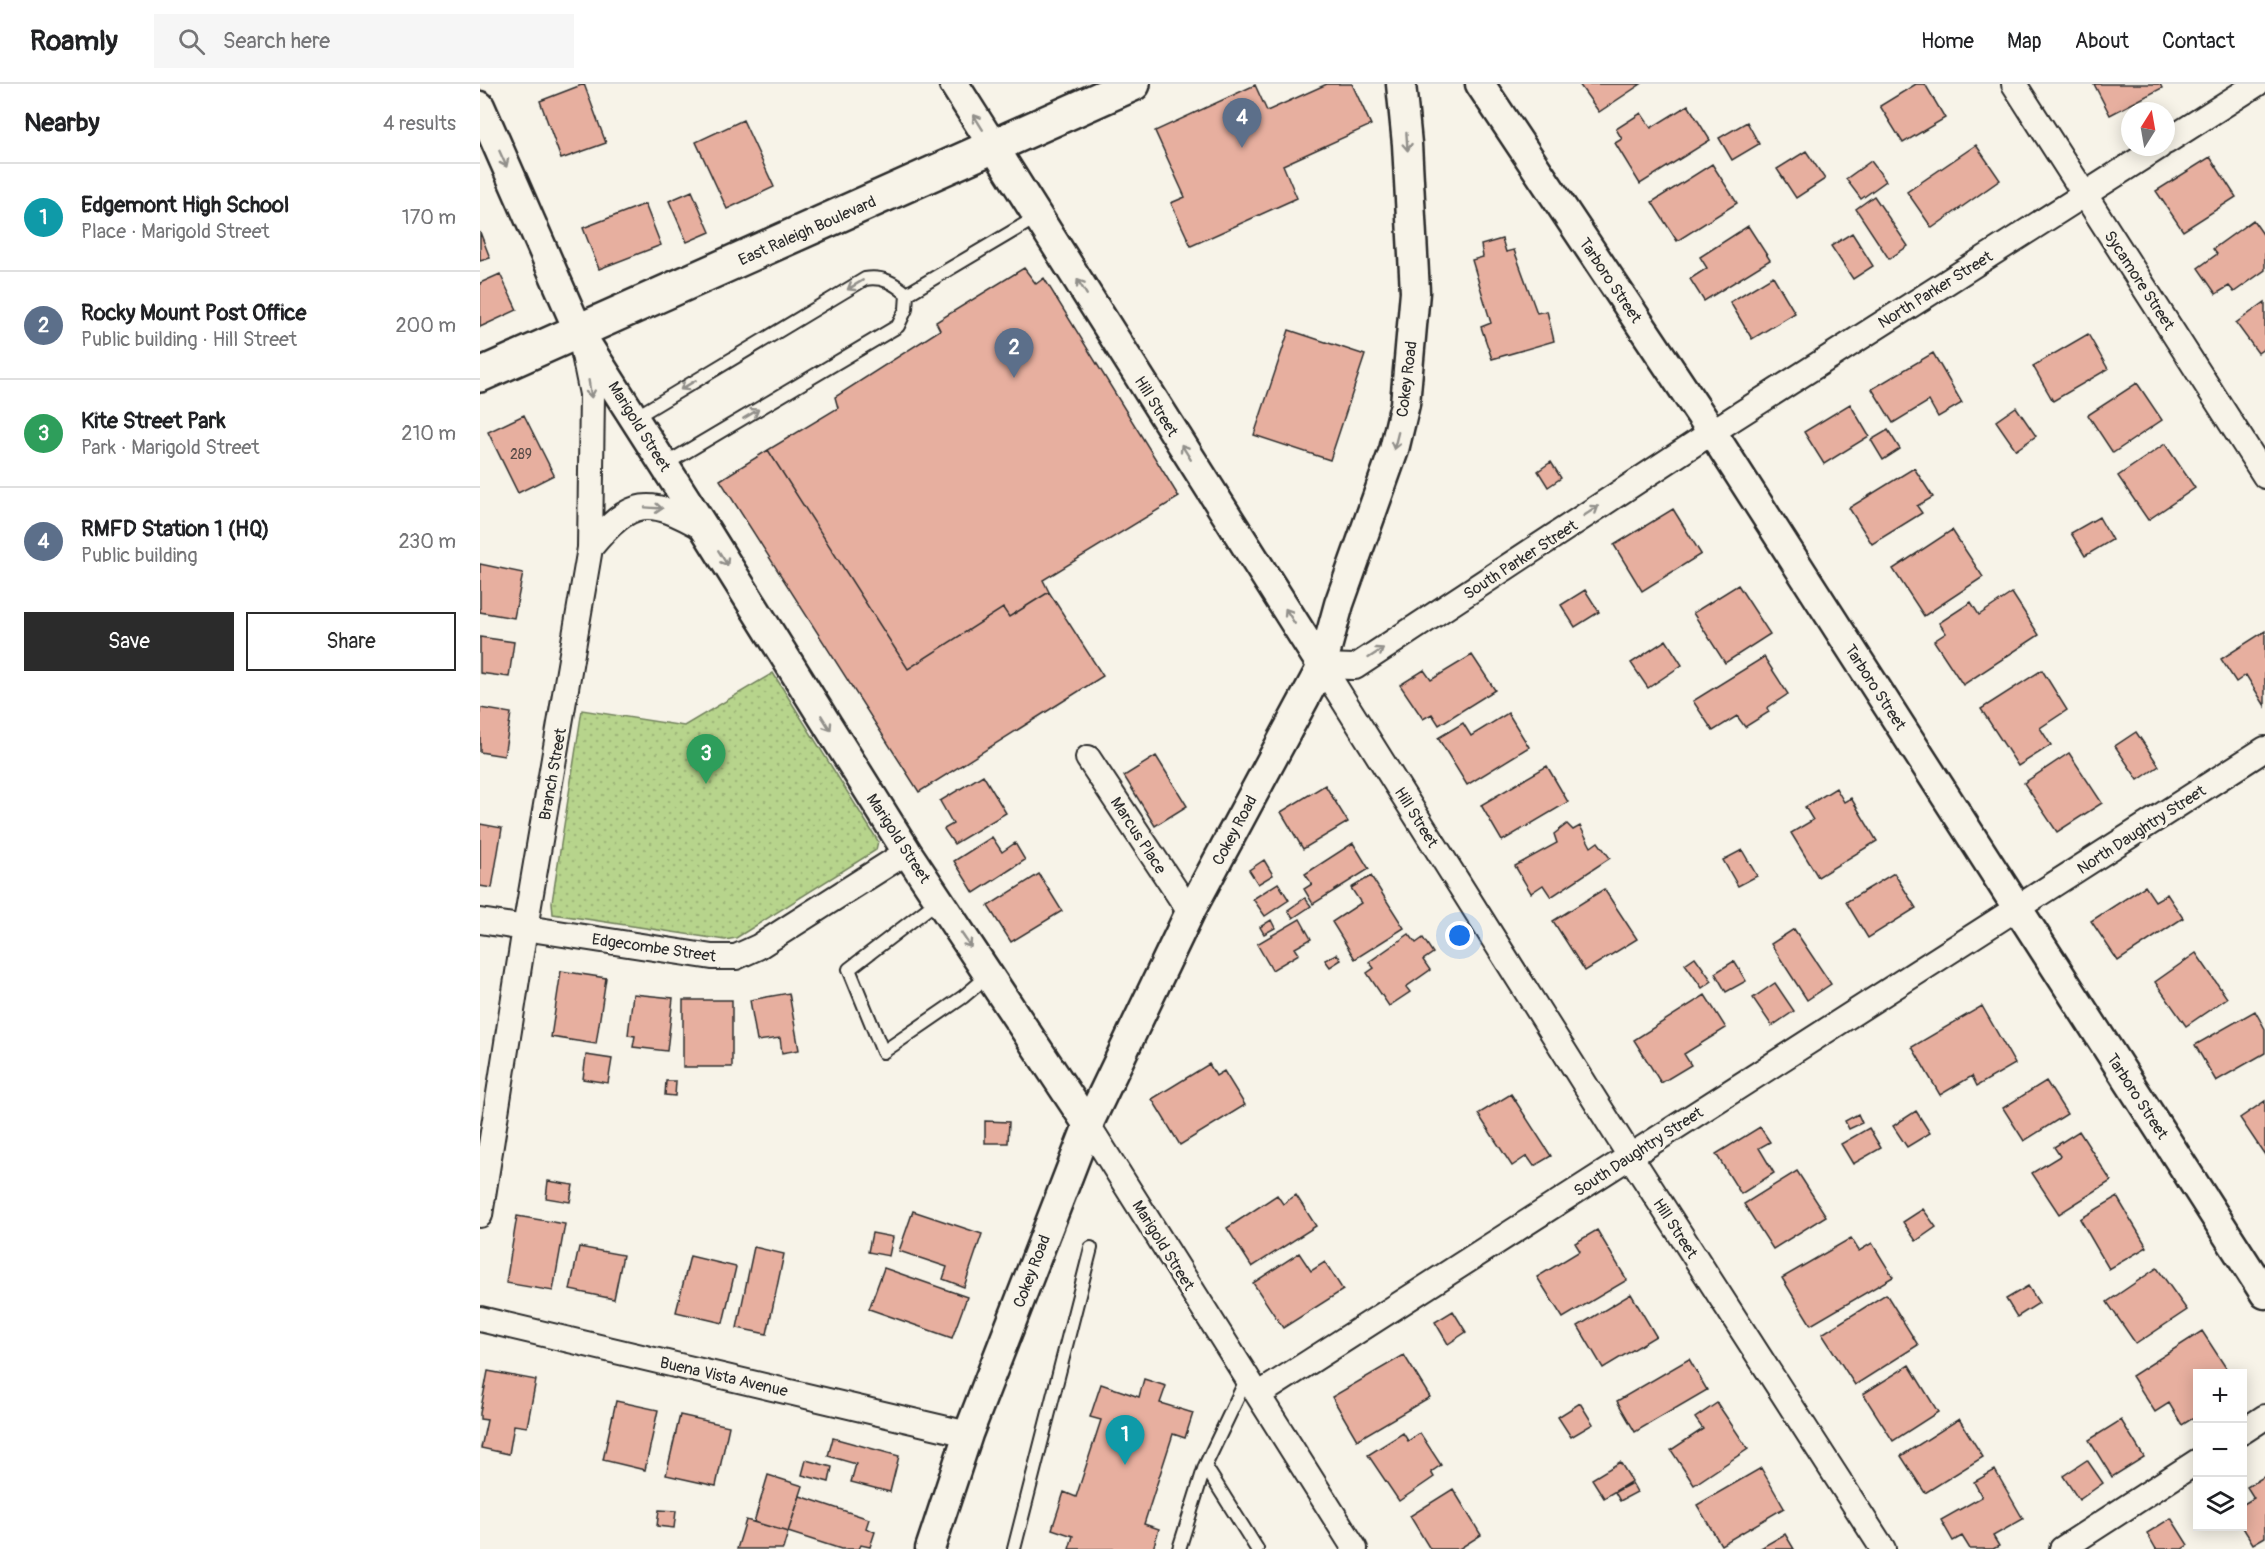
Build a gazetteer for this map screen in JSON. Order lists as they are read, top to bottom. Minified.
{"streets":{"main road":["East Raleigh Boulevard"],"street":["Tarboro Street","Sycamore Street","North Parker Street","Cokey Road","Hill Street","Marigold Street","South Parker Street","Branch Street","North Daughtry Street","Marcus Place","Edgecombe Street","South Daughtry Street","Buena Vista Avenue"]},"crossings":[["East Raleigh Boulevard","Hill Street"],["East Raleigh Boulevard","Marigold Street"],["East Raleigh Boulevard","Branch Street"],["Tarboro Street","North Parker Street"],["Tarboro Street","South Parker Street"],["Tarboro Street","North Daughtry Street"],["Tarboro Street","South Daughtry Street"],["Sycamore Street","North Parker Street"],["North Parker Street","South Parker Street"],["Cokey Road","Hill Street"],["Cokey Road","Marigold Street"],["Cokey Road","South Parker Street"],["Cokey Road","Marcus Place"],["Cokey Road","Buena Vista Avenue"],["Hill Street","South Parker Street"],["Hill Street","South Daughtry Street"],["Marigold Street","Branch Street"],["Marigold Street","Edgecombe Street"],["Marigold Street","South Daughtry Street"],["Branch Street","Edgecombe Street"],["North Daughtry Street","South Daughtry Street"]],"one_way":["Cokey Road","Marigold Street","South Parker Street"],"house_numbers":["289"],"north":"top","page":{"header":"Roamly","search":"Search here","nav":["Home","Map","About","Contact"],"heading":["Nearby","4 results"],"pins":["4","2","3","1"],"list":[{"mark":"1","name":"Edgemont High School","note":"Place · Marigold Street","value":"170 m"},{"mark":"2","name":"Rocky Mount Post Office","note":"Public building · Hill Street","value":"200 m"},{"mark":"3","name":"Kite Street Park","note":"Park · Marigold Street","value":"210 m"},{"mark":"4","name":"RMFD Station 1 (HQ)","note":"Public building","value":"230 m"}],"buttons":["Save","Share"],"map_buttons":["+","−"]}}
